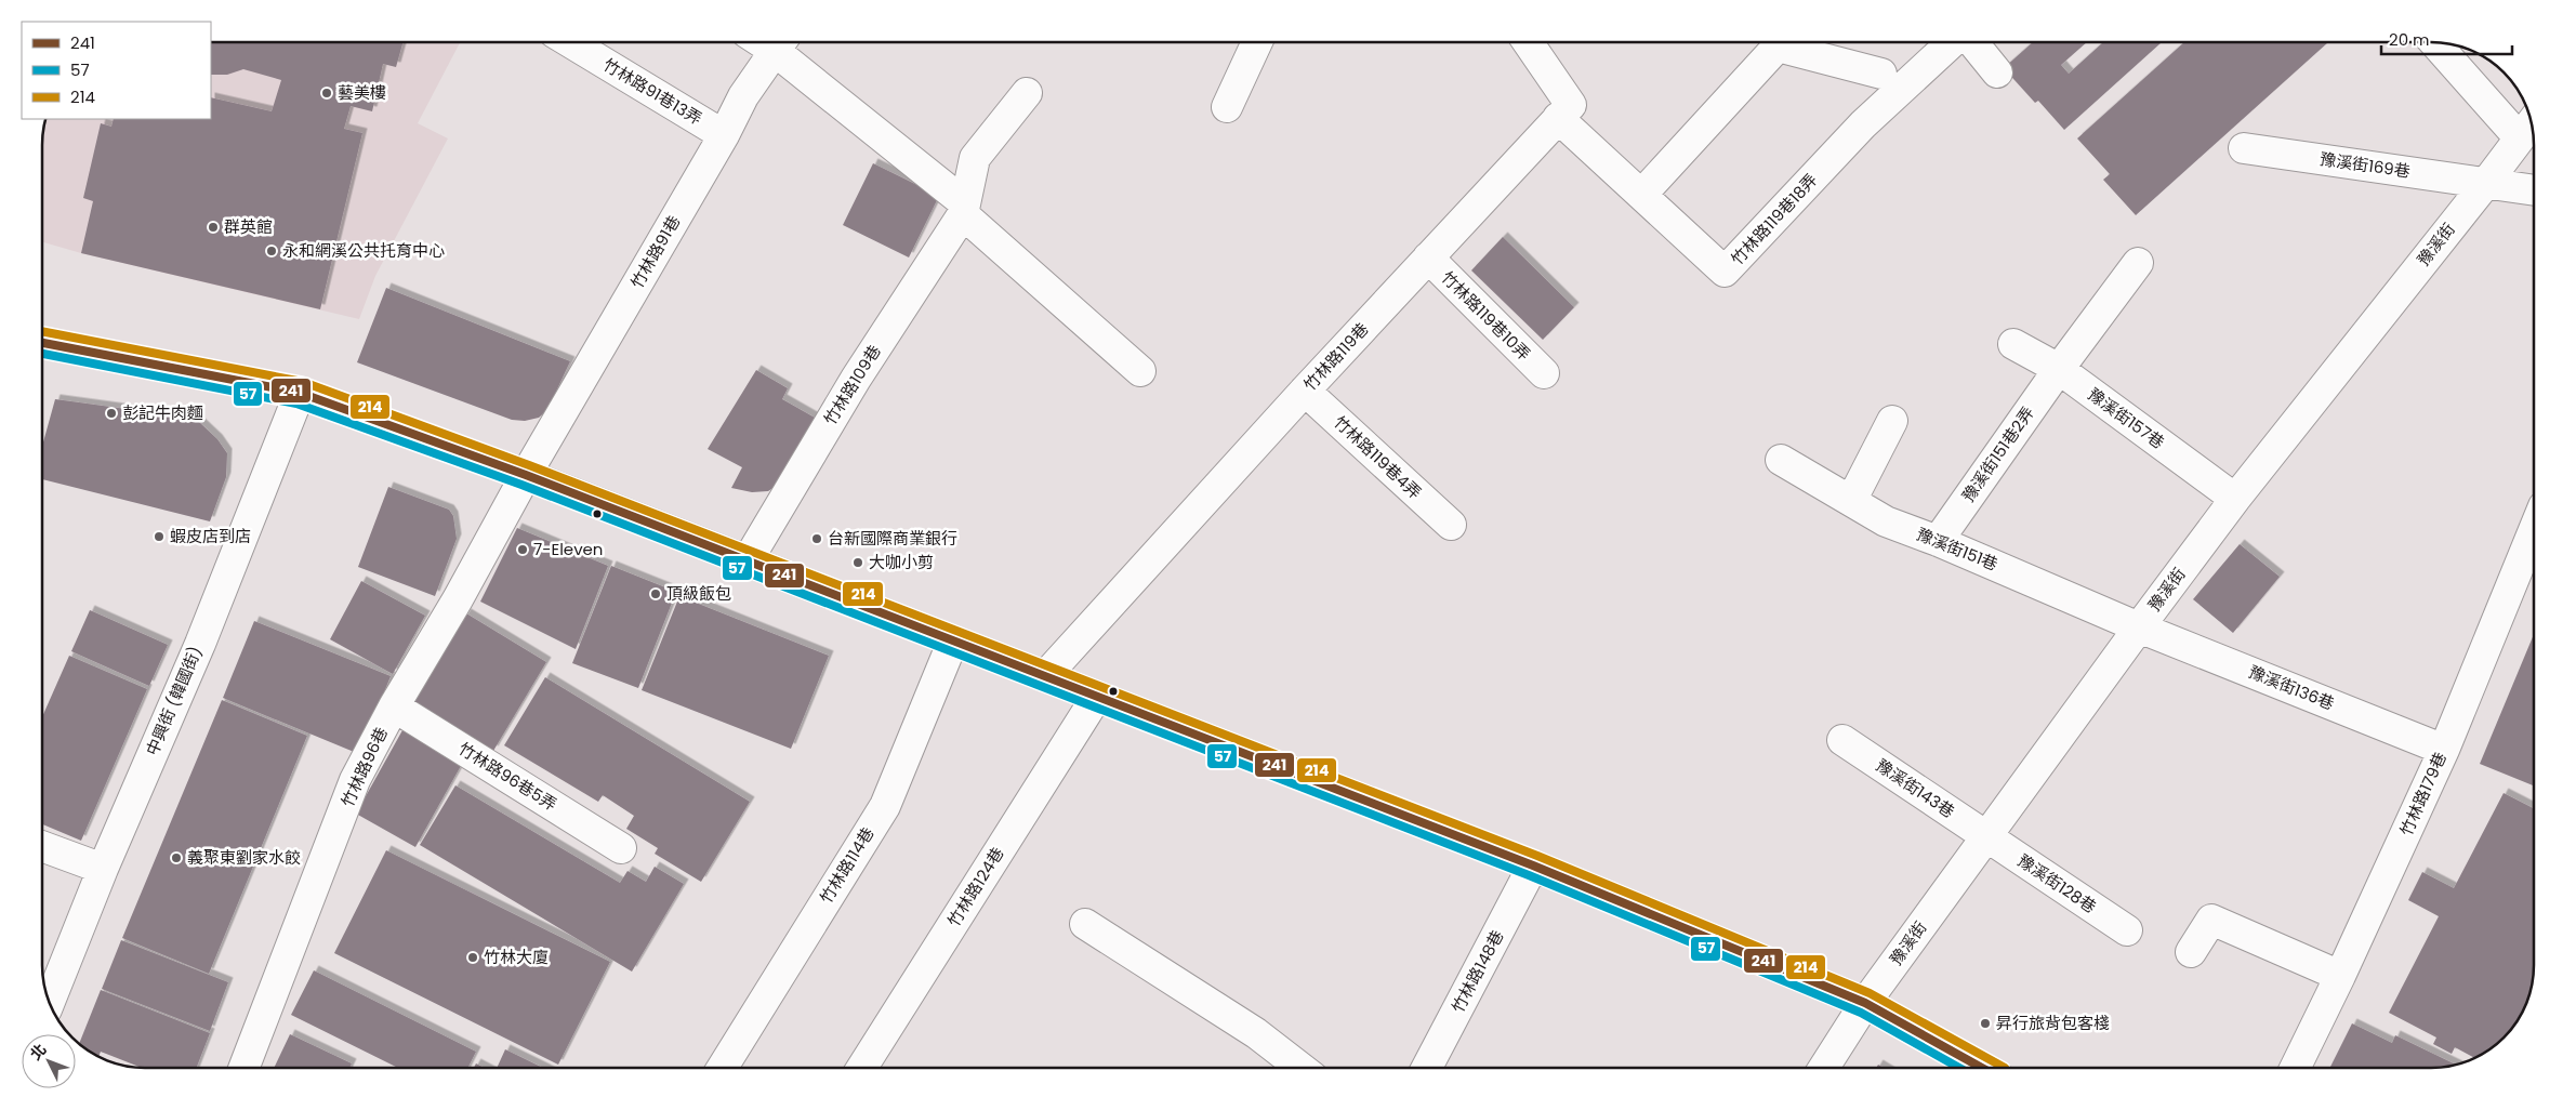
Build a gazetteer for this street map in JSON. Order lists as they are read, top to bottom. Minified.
{"streets":{"street":["竹林路91巷13弄","豫溪街169巷","竹林路119巷18弄","豫溪街","竹林路91巷","竹林路119巷10弄","竹林路119巷","竹林路109巷","豫溪街157巷","豫溪街151巷2弄","竹林路119巷4弄","豫溪街151巷","豫溪街136巷","中興街 (韓國街)","竹林路96巷","竹林路96巷5弄","豫溪街143巷","竹林路179巷","竹林路114巷","豫溪街128巷","竹林路124巷","竹林路148巷"]},"crossings":[["竹林路91巷13弄","竹林路91巷"],["豫溪街169巷","豫溪街"],["竹林路119巷18弄","竹林路119巷"],["豫溪街","豫溪街157巷"],["豫溪街","豫溪街151巷"],["豫溪街","豫溪街136巷"],["豫溪街","豫溪街143巷"],["豫溪街","豫溪街128巷"],["竹林路91巷","竹林路96巷"],["竹林路119巷10弄","竹林路119巷"],["竹林路119巷","竹林路119巷4弄"],["豫溪街157巷","豫溪街151巷2弄"],["豫溪街151巷2弄","豫溪街151巷"],["豫溪街151巷","豫溪街136巷"],["豫溪街136巷","竹林路179巷"],["竹林路96巷","竹林路96巷5弄"],["豫溪街143巷","豫溪街128巷"]],"places":["藝美樓","群英館","永和網溪公共托育中心","彭記牛肉麵","蝦皮店到店","台新國際商業銀行","7-Eleven","大咖小剪","頂級飯包","義聚東劉家水餃","竹林大廈","昇行旅背包客棧"],"lines":["transit line 214","transit line 241","transit line 57"],"legend":["241","57","214"],"scale_bar":"20 m","north":"top left"}
